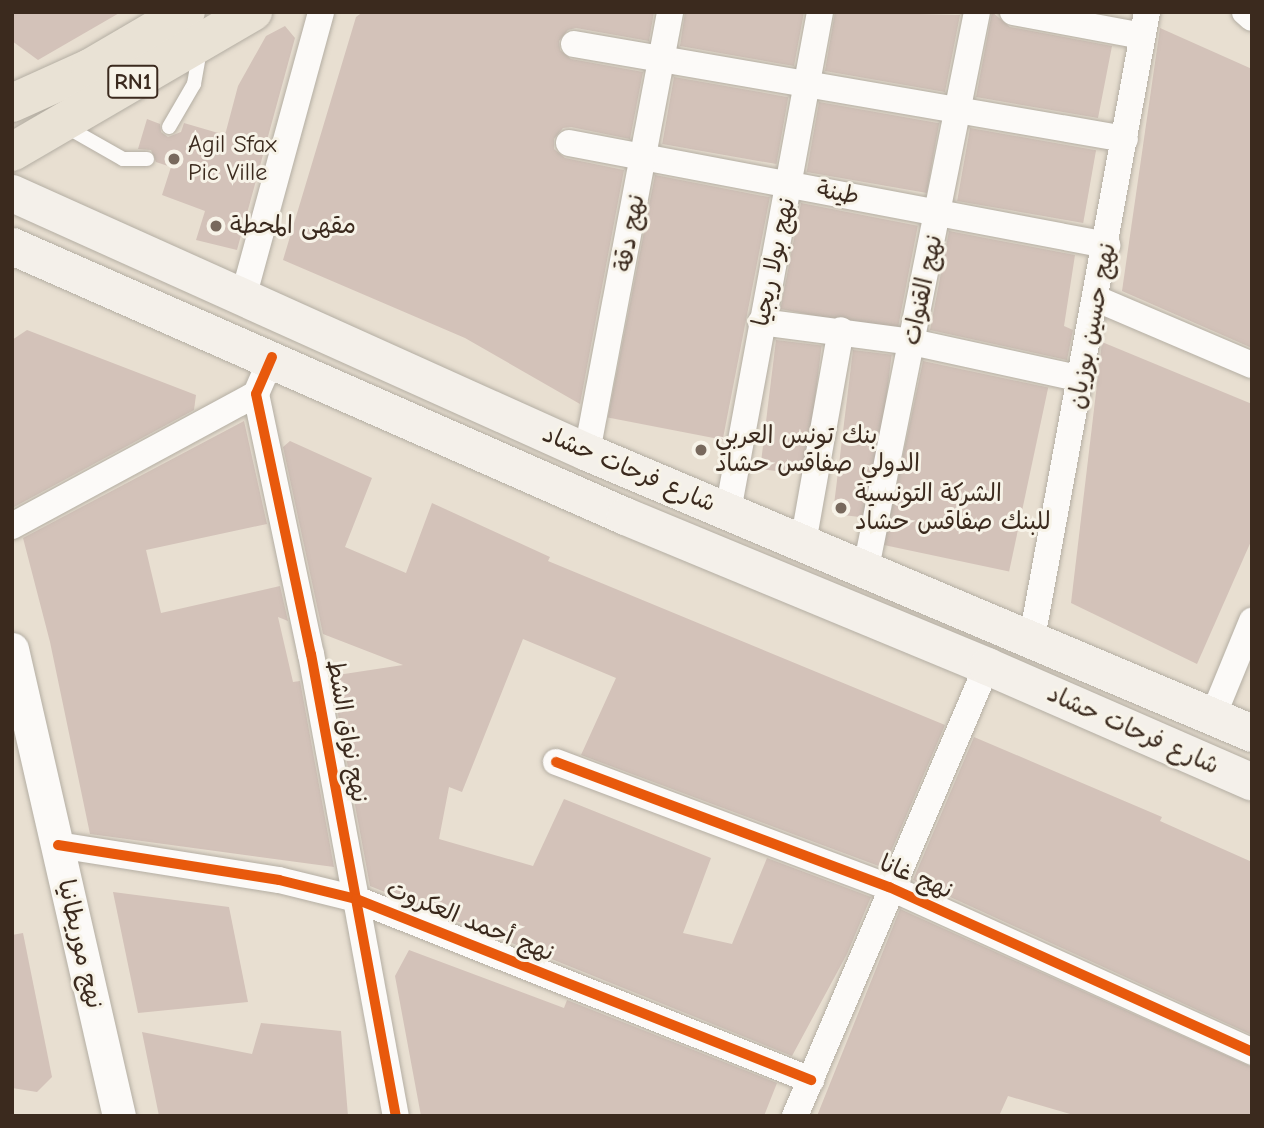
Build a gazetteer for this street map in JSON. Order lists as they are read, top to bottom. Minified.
{"streets":{"main road":["RN1","شارع فرحات حشاد"],"street":["طينة","نهج دقة","نهج بولا ريجيا","نهج القنوات","نهج حسين بوزيان","نهج نواق الشط","نهج غانا","نهج أحمد العكروت","نهج موريطانيا"]},"crossings":[["طينة","نهج دقة"],["طينة","نهج بولا ريجيا"],["طينة","نهج القنوات"],["طينة","نهج حسين بوزيان"],["نهج دقة","شارع فرحات حشاد"],["نهج بولا ريجيا","شارع فرحات حشاد"],["نهج القنوات","شارع فرحات حشاد"],["نهج حسين بوزيان","شارع فرحات حشاد"],["نهج نواق الشط","نهج أحمد العكروت"],["نهج أحمد العكروت","نهج موريطانيا"]],"places":["Agil Sfax Pic Ville","مقهى المحطة","بنك تونس العربي الدولي صفاقس حشاد","الشركة التونسية للبنك صفاقس حشاد"]}
